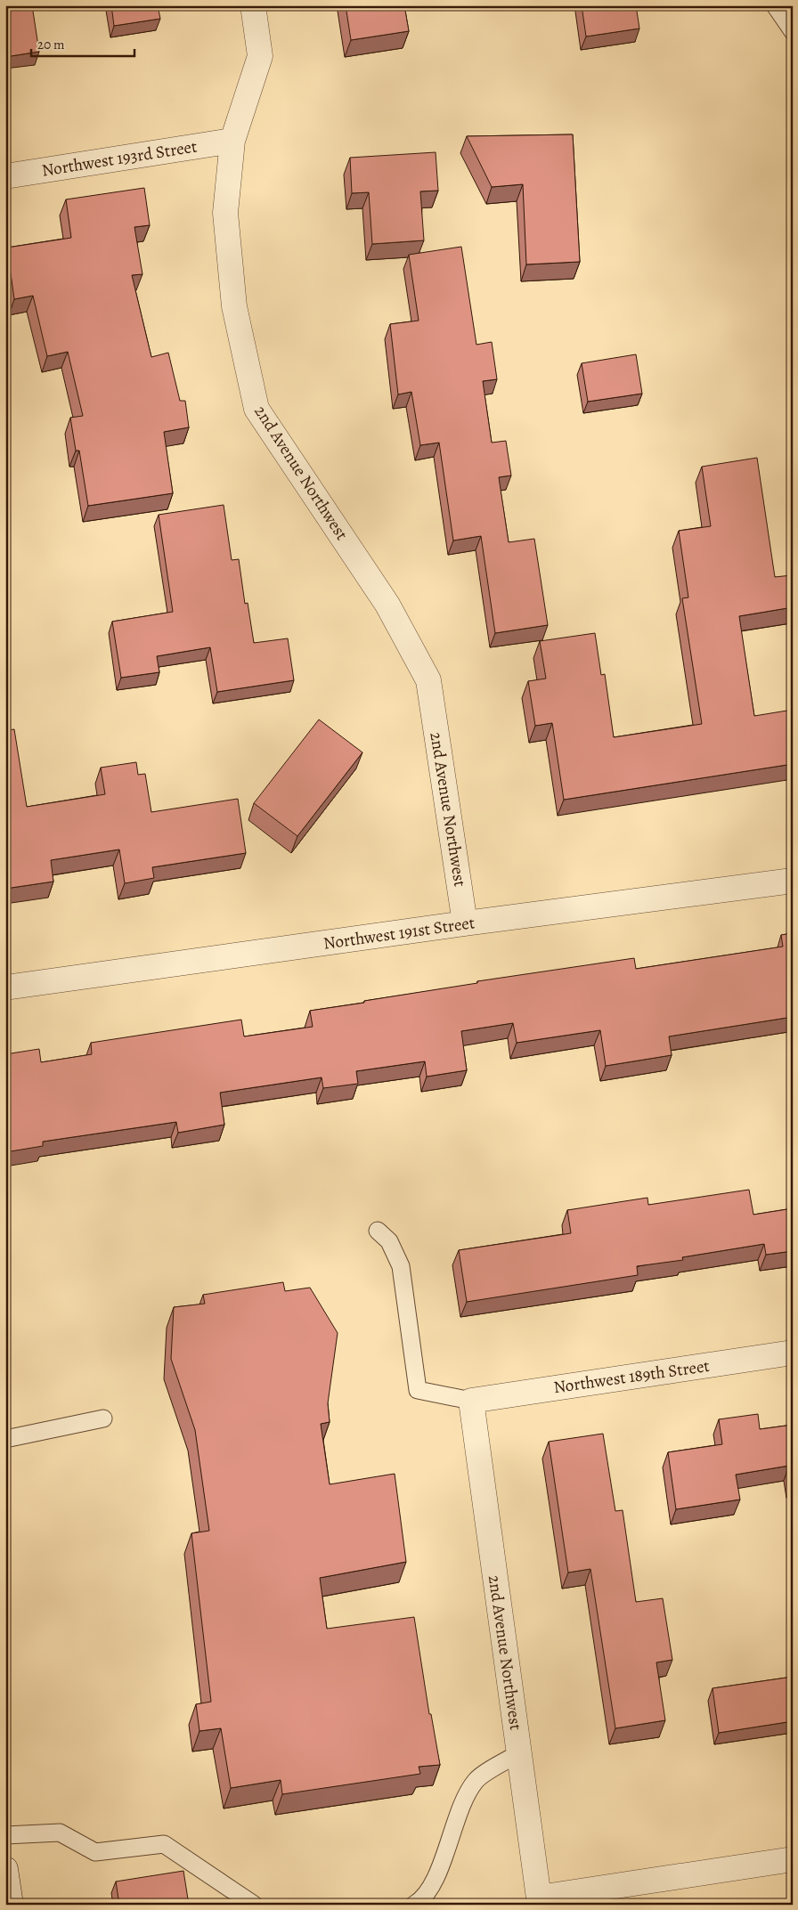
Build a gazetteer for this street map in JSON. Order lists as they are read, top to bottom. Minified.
{"streets":{"street":["Northwest 193rd Street","2nd Avenue Northwest","Northwest 191st Street","Northwest 189th Street"]},"crossings":[["Northwest 193rd Street","2nd Avenue Northwest"],["2nd Avenue Northwest","Northwest 191st Street"],["2nd Avenue Northwest","Northwest 189th Street"]],"scale_bar":"20 m"}
